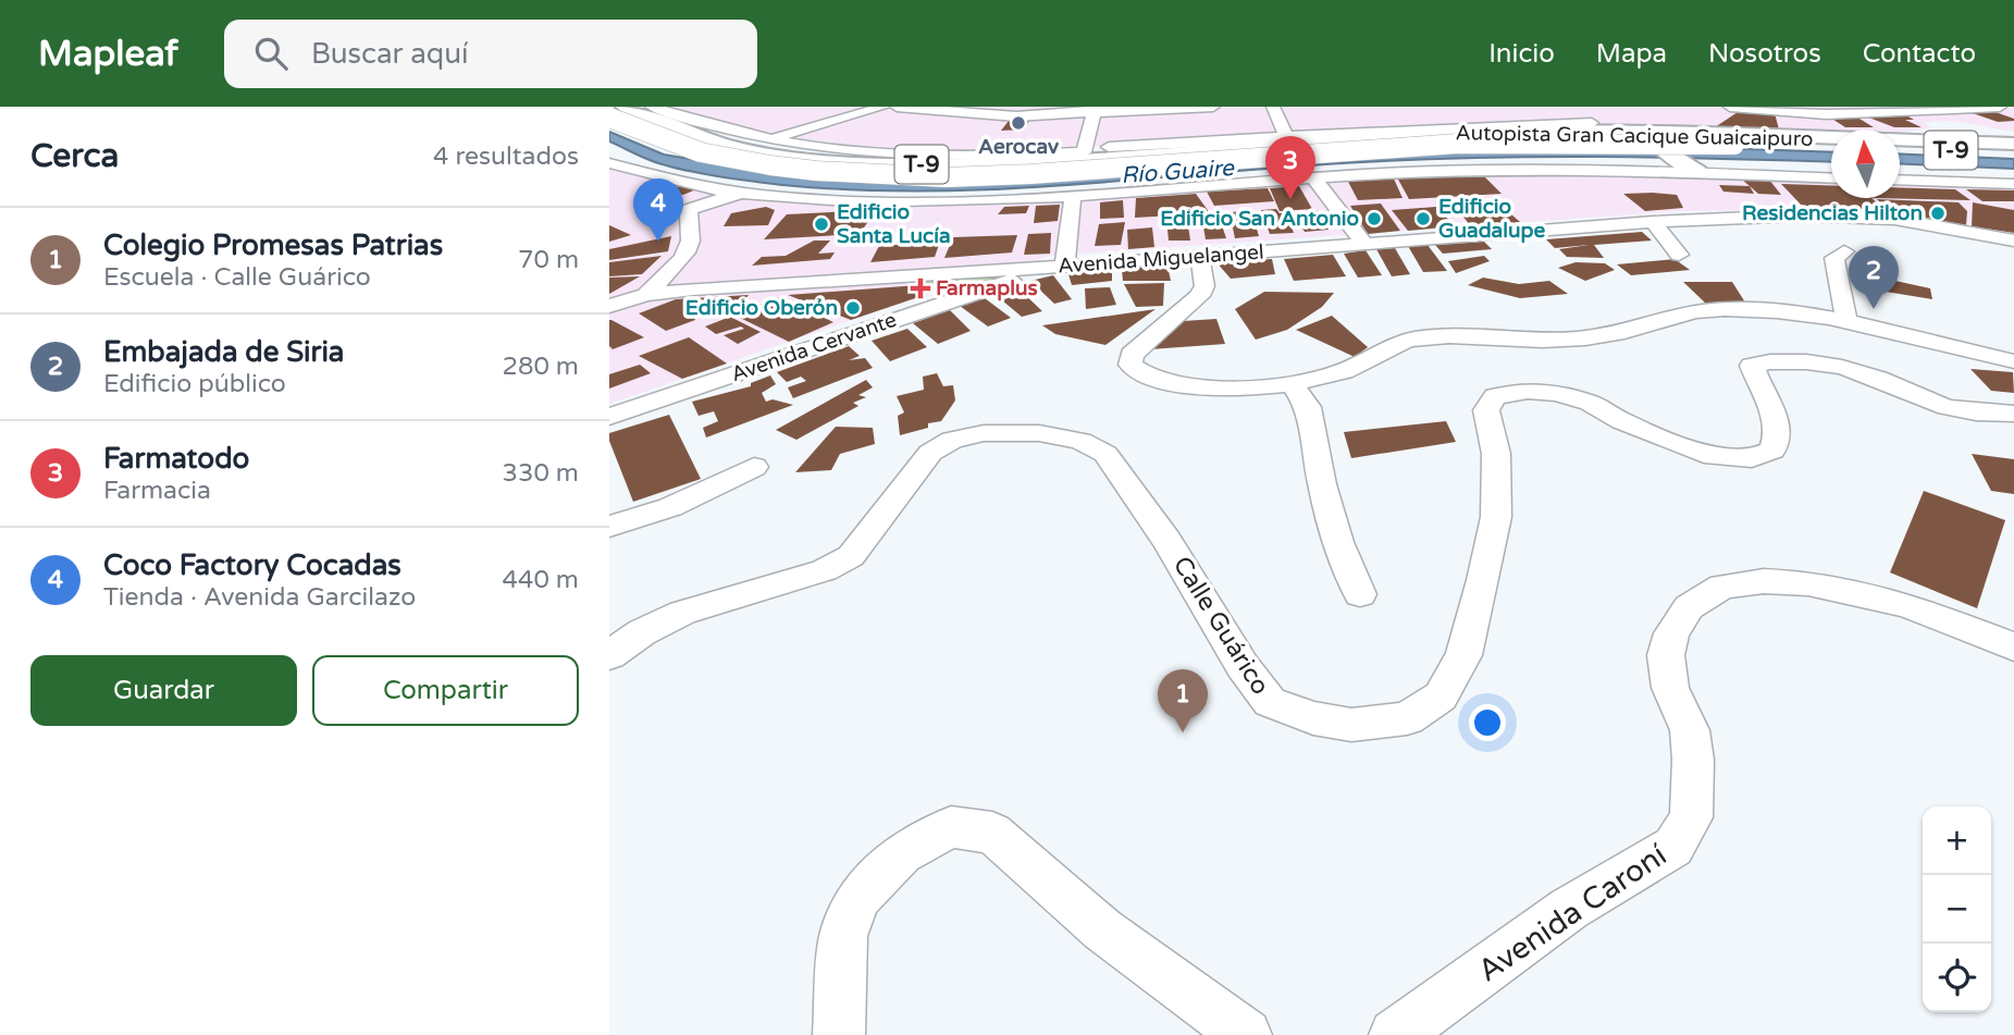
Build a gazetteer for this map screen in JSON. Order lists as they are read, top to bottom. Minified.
{"streets":{"highway":["Autopista Gran Cacique Guaicaipuro","T-9"],"street":["Avenida Miguelangel","Avenida Cervante","Calle Guárico","Avenida Caroní"]},"crossings":[["Avenida Miguelangel","Avenida Cervante"]],"water":["Río Guaire"],"places":{"other":["Aerocav","Residencias Hilton","Edificio San Antonio","Edificio Guadalupe","Edificio Santa Lucía","Edificio Oberón"],"health":["Farmaplus"]},"north":"top","page":{"header":"Mapleaf","search":"Buscar aquí","nav":["Inicio","Mapa","Nosotros","Contacto"],"heading":["Cerca","4 resultados"],"pins":["3","4","2","1"],"list":[{"mark":"1","name":"Colegio Promesas Patrias","note":"Escuela · Calle Guárico","value":"70 m"},{"mark":"2","name":"Embajada de Siria","note":"Edificio público","value":"280 m"},{"mark":"3","name":"Farmatodo","note":"Farmacia","value":"330 m"},{"mark":"4","name":"Coco Factory Cocadas","note":"Tienda · Avenida Garcilazo","value":"440 m"}],"buttons":["Guardar","Compartir"],"map_buttons":["+","−"]}}
